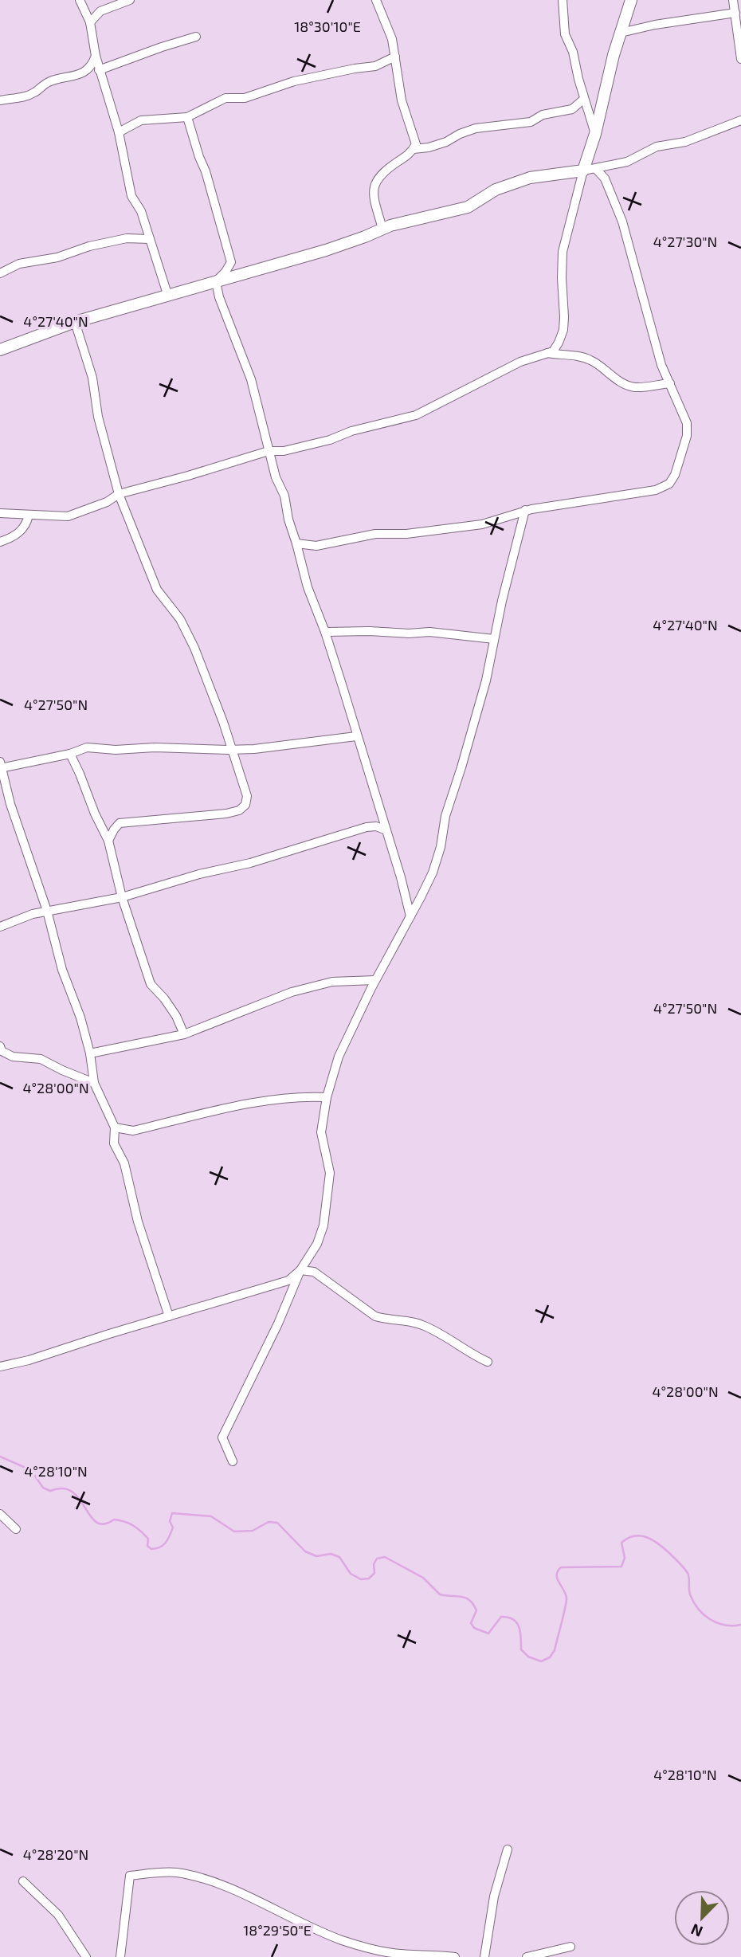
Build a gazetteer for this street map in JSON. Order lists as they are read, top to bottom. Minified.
{"north":"bottom left","coordinates":["18°30'10\"E","4°27'30\"N","4°27'40\"N","4°27'50\"N","4°28'00\"N","4°28'10\"N","4°28'20\"N","18°29'50\"E"]}
